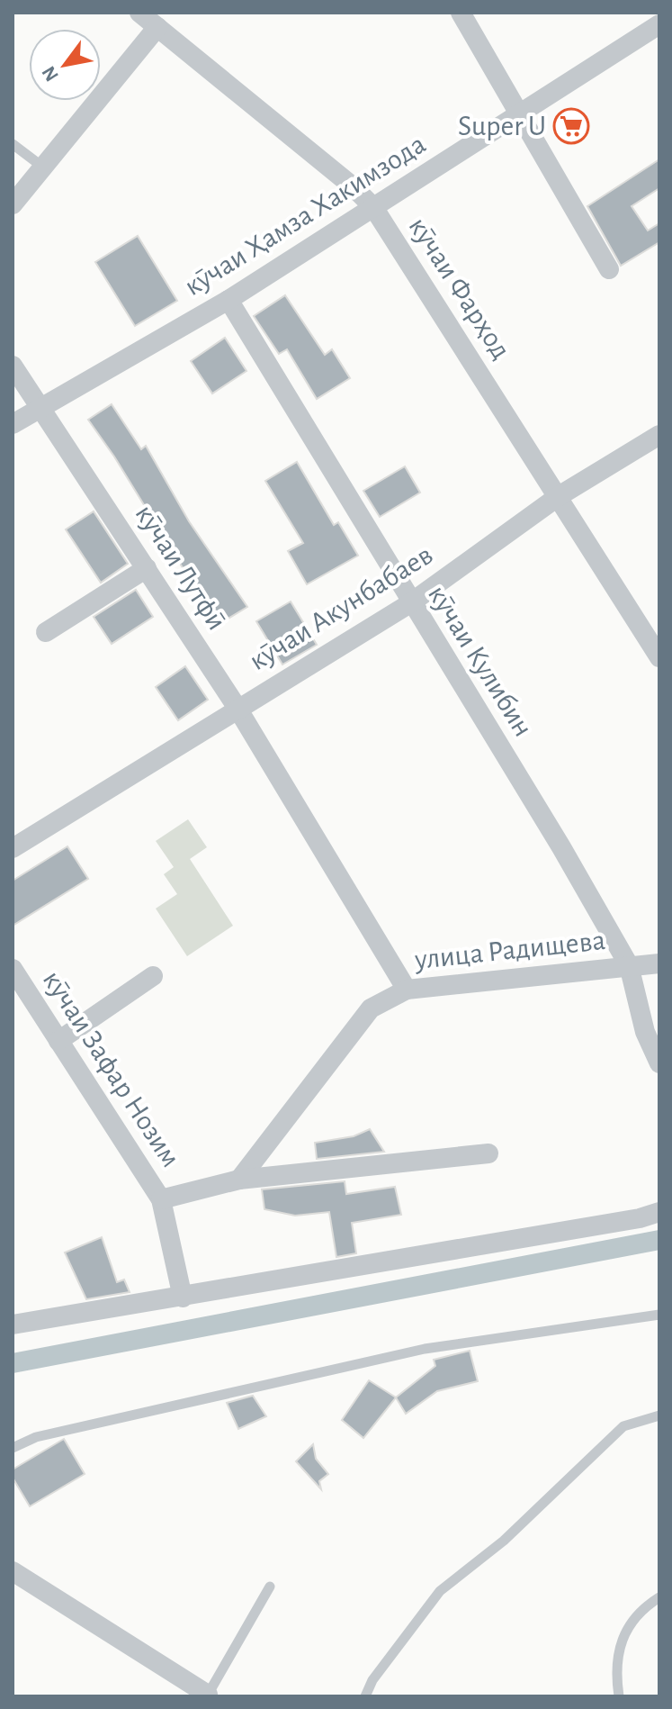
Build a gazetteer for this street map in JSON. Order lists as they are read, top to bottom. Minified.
{"streets":{"street":["кӯчаи Ҳамза Хакимзода","кӯчаи Фарҳод","кӯчаи Лутфӣ","кӯчаи Акунбабаев","кӯчаи Кулибин","улица Радищева","кӯчаи Зафар Нозим"]},"crossings":[["кӯчаи Ҳамза Хакимзода","кӯчаи Фарҳод"],["кӯчаи Ҳамза Хакимзода","кӯчаи Лутфӣ"],["кӯчаи Ҳамза Хакимзода","кӯчаи Кулибин"],["кӯчаи Фарҳод","кӯчаи Акунбабаев"],["кӯчаи Лутфӣ","кӯчаи Акунбабаев"],["кӯчаи Лутфӣ","улица Радищева"],["кӯчаи Акунбабаев","кӯчаи Кулибин"],["кӯчаи Кулибин","улица Радищева"]],"places":{"supermarket":["Super U"]},"north":"bottom left"}
